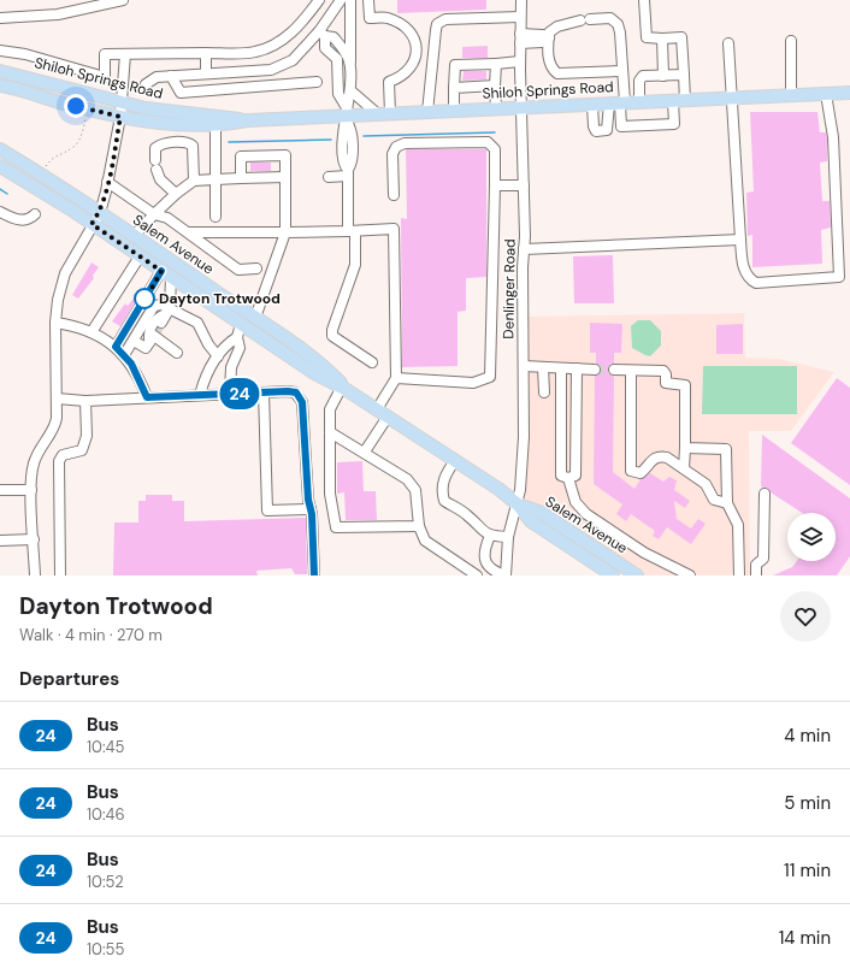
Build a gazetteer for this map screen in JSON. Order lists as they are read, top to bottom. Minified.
{"streets":{"main road":["Shiloh Springs Road","Salem Avenue"],"street":["Denlinger Road"]},"crossings":[["Shiloh Springs Road","Denlinger Road"],["Salem Avenue","Denlinger Road"]],"places":["Dayton Trotwood"],"lines":["bus line 24"],"page":{"on_map":"24","heading":[["Dayton Trotwood","Walk · 4 min · 270 m"],"Departures"],"list":[{"mark":"24","name":"Bus","note":"10:45","value":"4 min"},{"mark":"24","name":"Bus","note":"10:46","value":"5 min"},{"mark":"24","name":"Bus","note":"10:52","value":"11 min"},{"mark":"24","name":"Bus","note":"10:55","value":"14 min"}]}}
